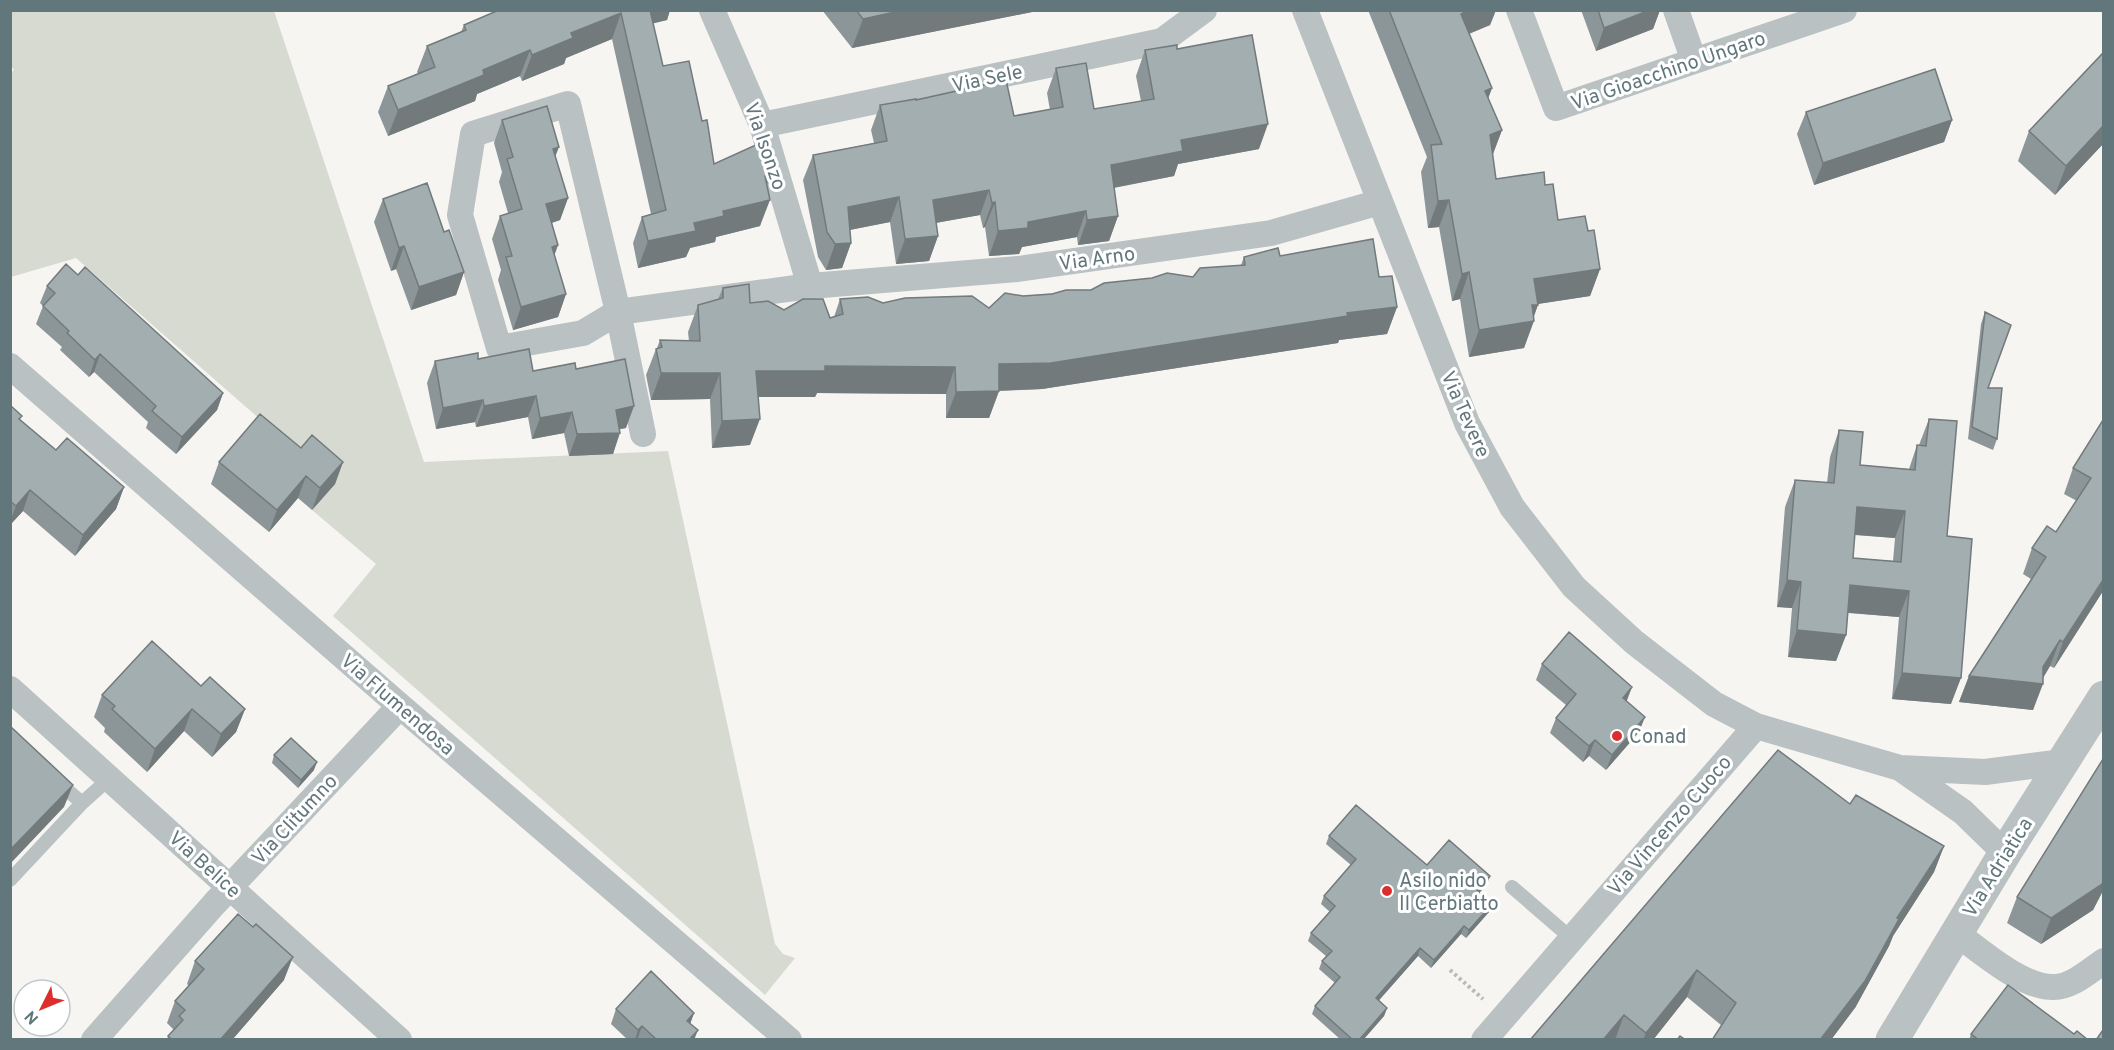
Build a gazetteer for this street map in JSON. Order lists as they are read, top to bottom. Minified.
{"streets":{"street":["Via Gioacchino Ungaro","Via Sele","Via Isonzo","Via Arno","Via Tevere","Via Flumendosa","Via Clitumno","Via Vincenzo Cuoco","Via Belice","Via Adriatica"]},"crossings":[["Via Sele","Via Isonzo"],["Via Isonzo","Via Arno"],["Via Arno","Via Tevere"],["Via Tevere","Via Vincenzo Cuoco"],["Via Flumendosa","Via Clitumno"],["Via Clitumno","Via Belice"]],"places":["Conad","Asilo nido Il Cerbiatto"],"north":"bottom left"}
